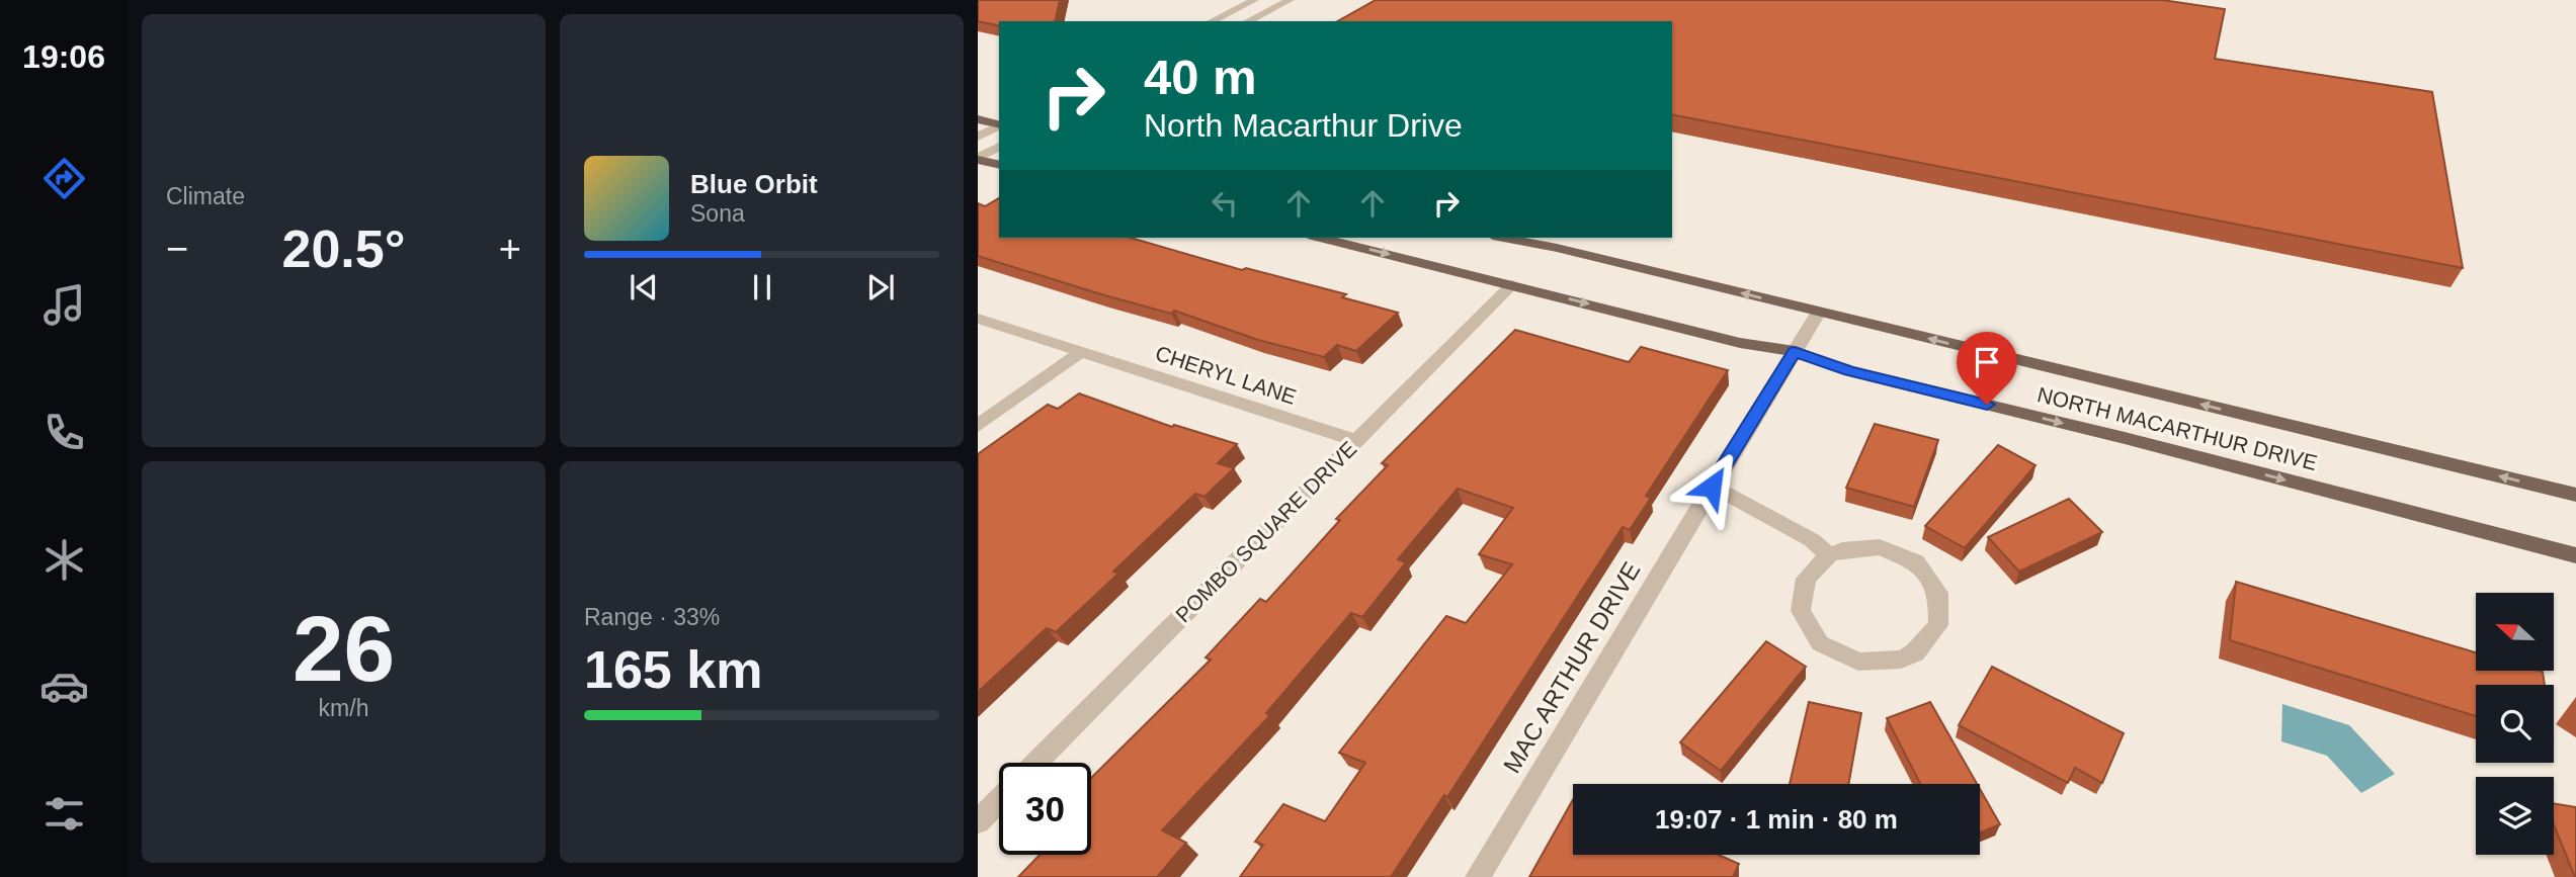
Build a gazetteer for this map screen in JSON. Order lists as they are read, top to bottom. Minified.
{"streets":{"main road":["NORTH MACARTHUR DRIVE"],"street":["CHERYL LANE","POMBO SQUARE DRIVE","MAC ARTHUR DRIVE"]},"crossings":[["CHERYL LANE","POMBO SQUARE DRIVE"],["NORTH MACARTHUR DRIVE","POMBO SQUARE DRIVE"],["NORTH MACARTHUR DRIVE","MAC ARTHUR DRIVE"]],"north":"left","page":{"tabs":"19:06","tile":["Climate",["26","km/h"],["Range · 33%","165 km"]],"turn":["40 m","North Macarthur Drive"],"song":["Blue Orbit","Sona"],"heat":["−","20.5°","+"],"limit":"30","trip":"19:07 · 1 min · 80 m"}}
